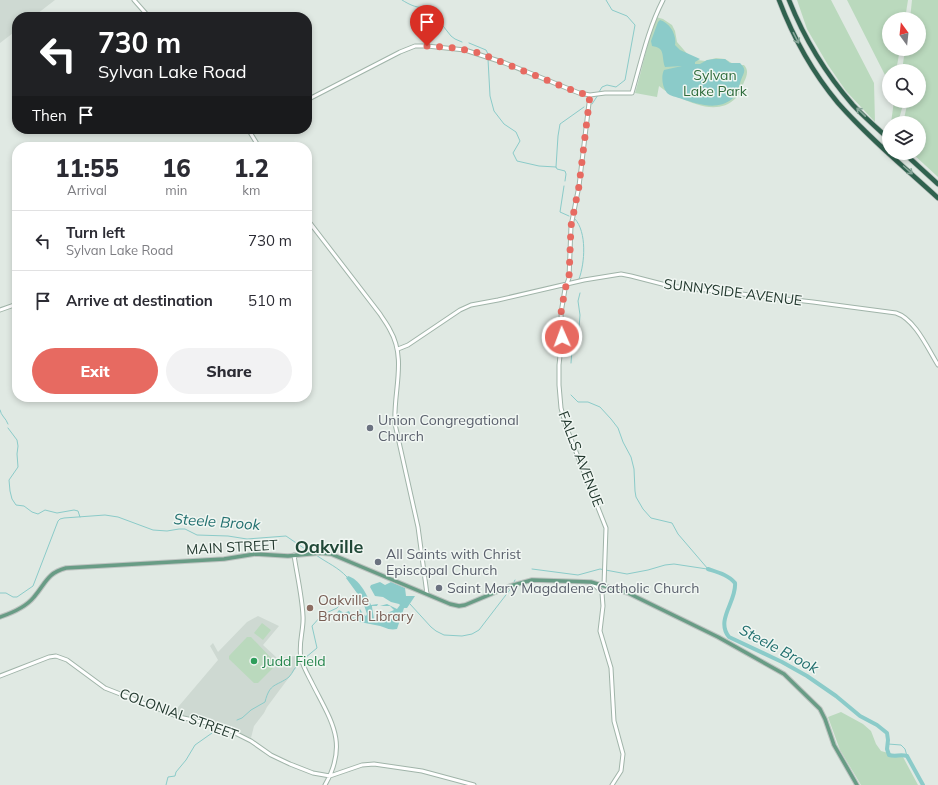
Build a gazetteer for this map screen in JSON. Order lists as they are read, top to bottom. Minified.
{"streets":{"main road":["SUNNYSIDE AVENUE","FALLS AVENUE","MAIN STREET","COLONIAL STREET"]},"crossings":[["SUNNYSIDE AVENUE","FALLS AVENUE"],["FALLS AVENUE","MAIN STREET"]],"districts":["Oakville"],"water":["Steele Brook"],"parks":["Sylvan Lake Park"],"places":["Union Congregational Church","All Saints with Christ Episcopal Church","Saint Mary Magdalene Catholic Church","Oakville Branch Library","Judd Field"],"north":"top","page":{"turn":["730 m","Sylvan Lake Road"],"then":"Then","eta":["11:55","Arrival","16","min","1.2","km"],"list":[{"name":"Turn left","note":"Sylvan Lake Road","value":"730 m"},{"name":"Arrive at destination","value":"510 m"}],"buttons":["Exit","Share"]}}
